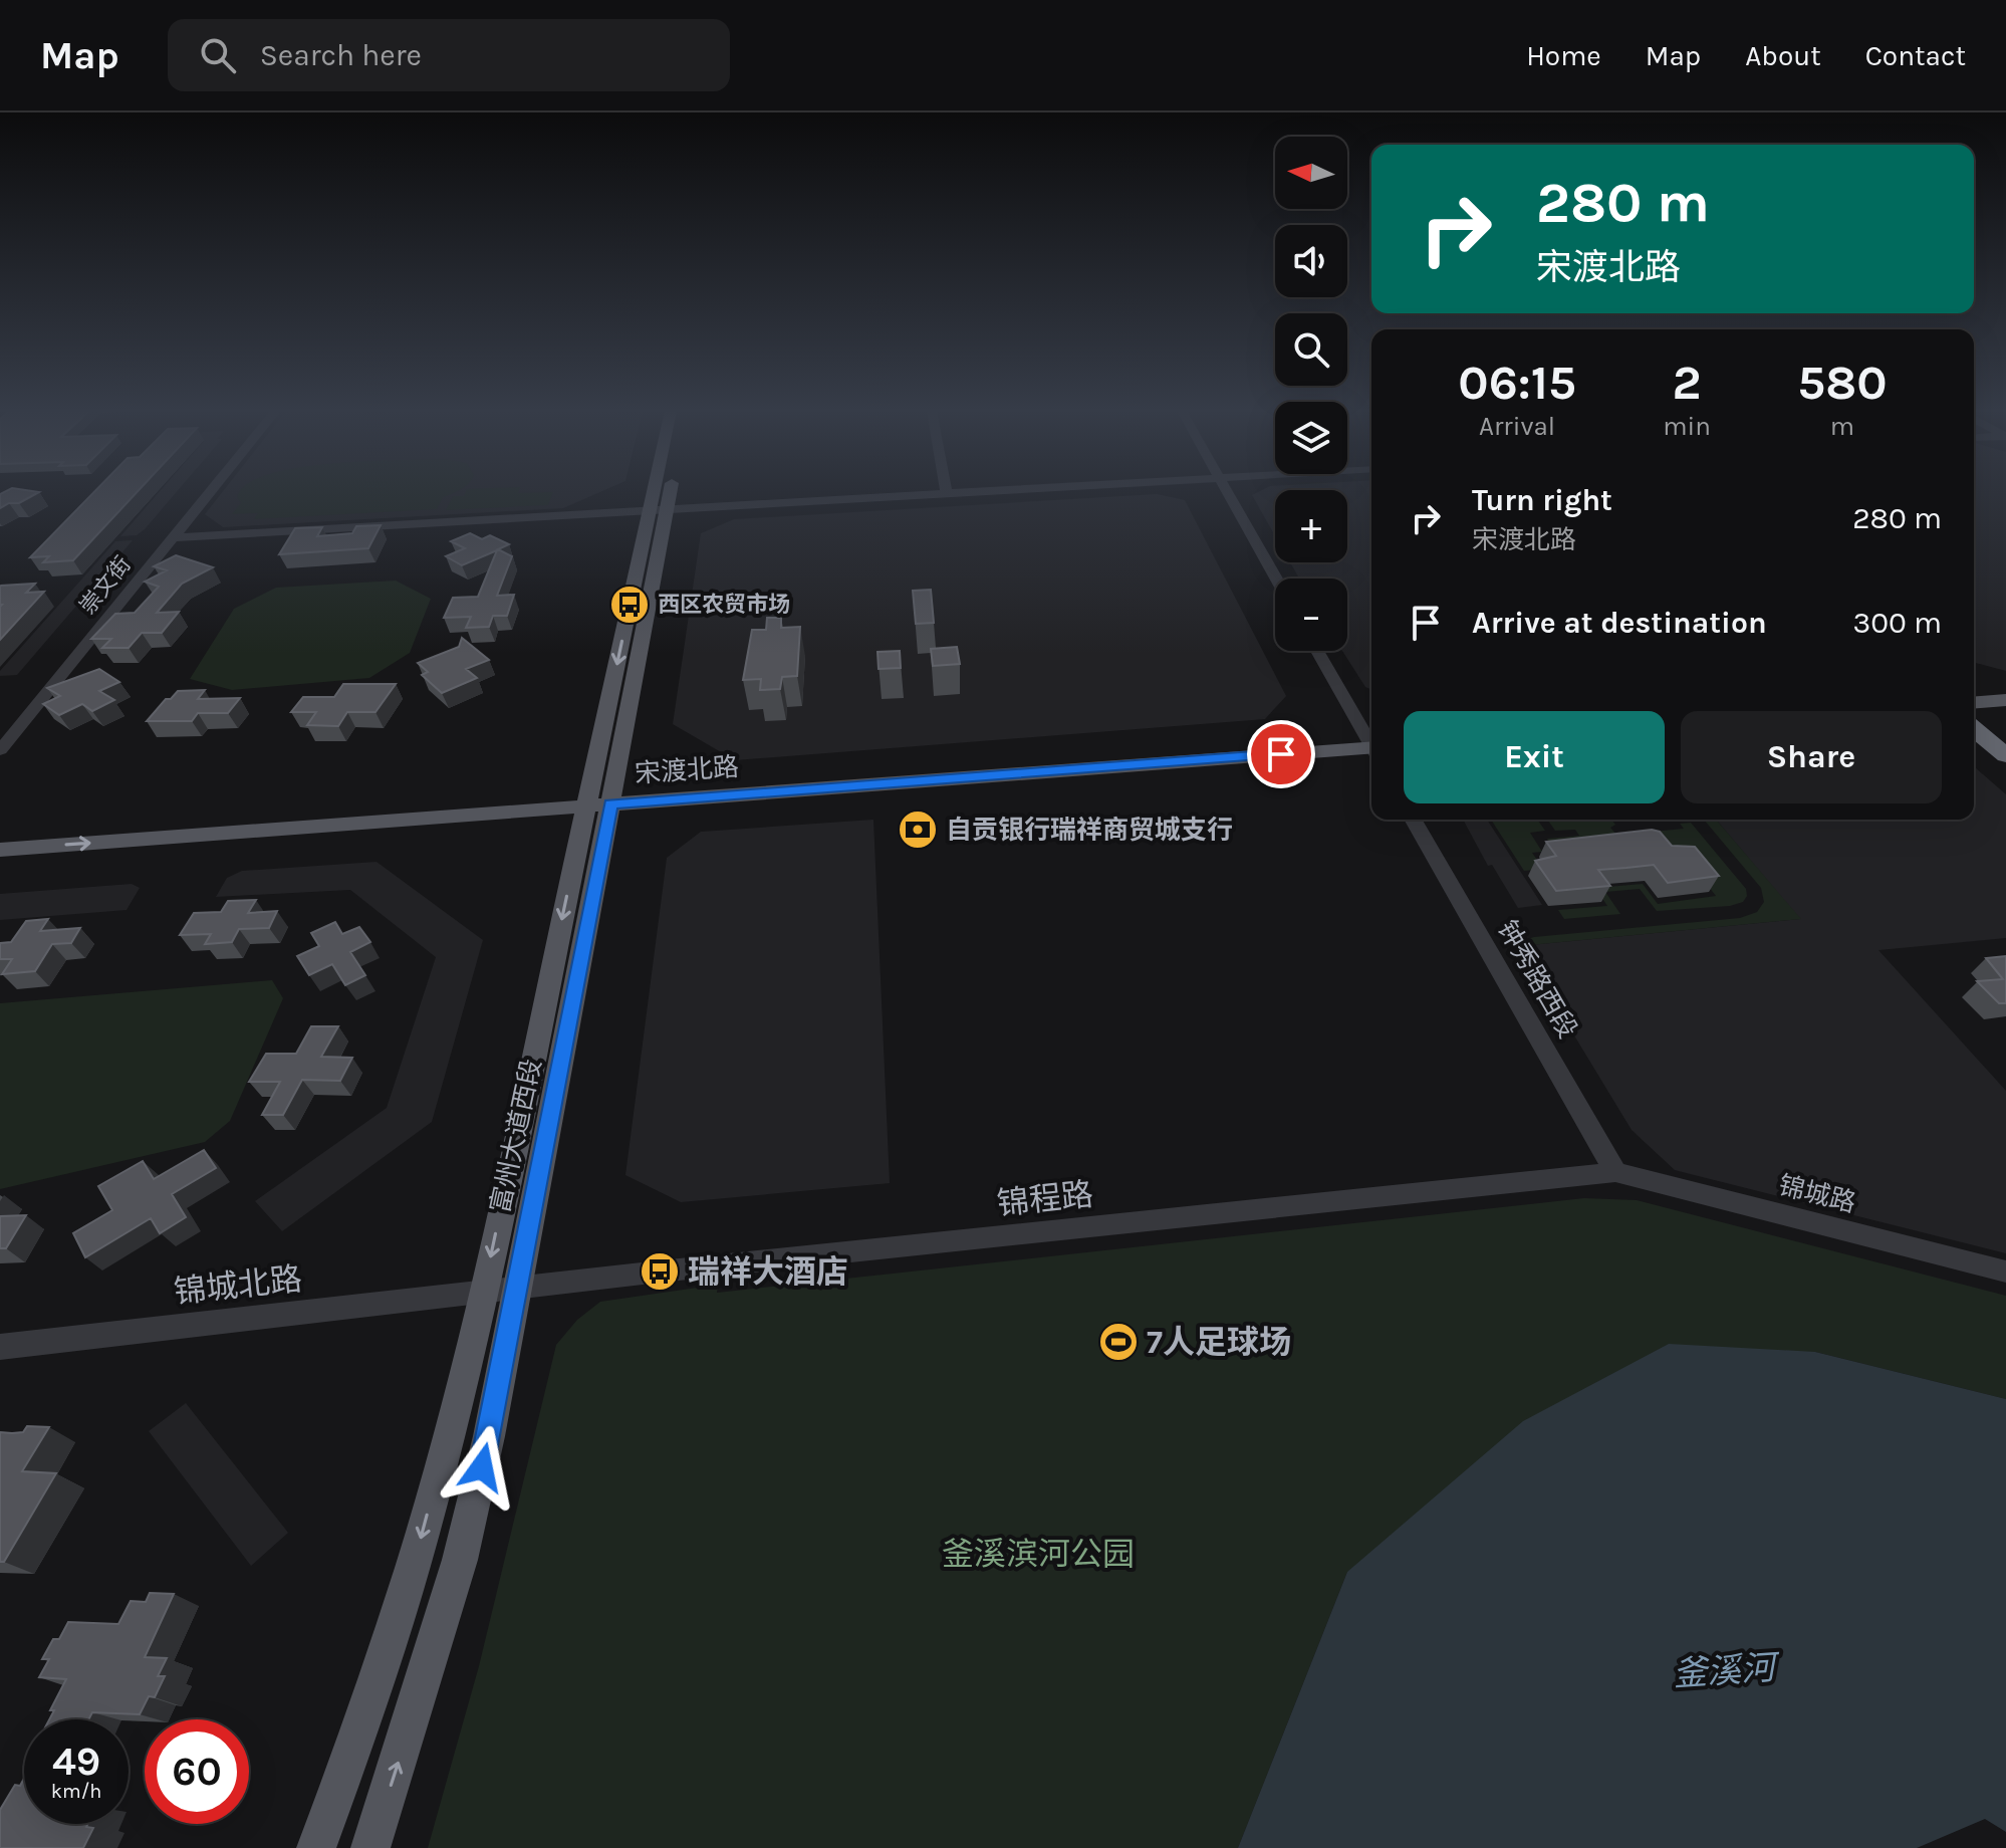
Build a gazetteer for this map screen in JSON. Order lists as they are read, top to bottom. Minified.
{"streets":{"main road":["宋渡北路","富州大道西段"],"street":["崇文街","钟秀路西段","锦城路","锦程路","锦城北路"]},"crossings":[["宋渡北路","富州大道西段"],["钟秀路西段","锦城路"],["钟秀路西段","锦程路"],["富州大道西段","锦程路"],["富州大道西段","锦城北路"],["锦城路","锦程路"],["锦程路","锦城北路"]],"water":["釜溪河"],"parks":["釜溪滨河公园"],"places":{"bus stop":["西区农贸市场","瑞祥大酒店"],"bank":["自贡银行瑞祥商贸城支行"],"sports":["7人足球场"]},"north":"left","page":{"header":"Map","search":"Search here","nav":["Home","Map","About","Contact"],"map_buttons":["+","−"],"turn":["280 m","宋渡北路"],"eta":["06:15","Arrival","2","min","580","m"],"list":[{"name":"Turn right","note":"宋渡北路","value":"280 m"},{"name":"Arrive at destination","value":"300 m"}],"buttons":["Exit","Share"],"speed":"49 km/h","limit":"60"}}
